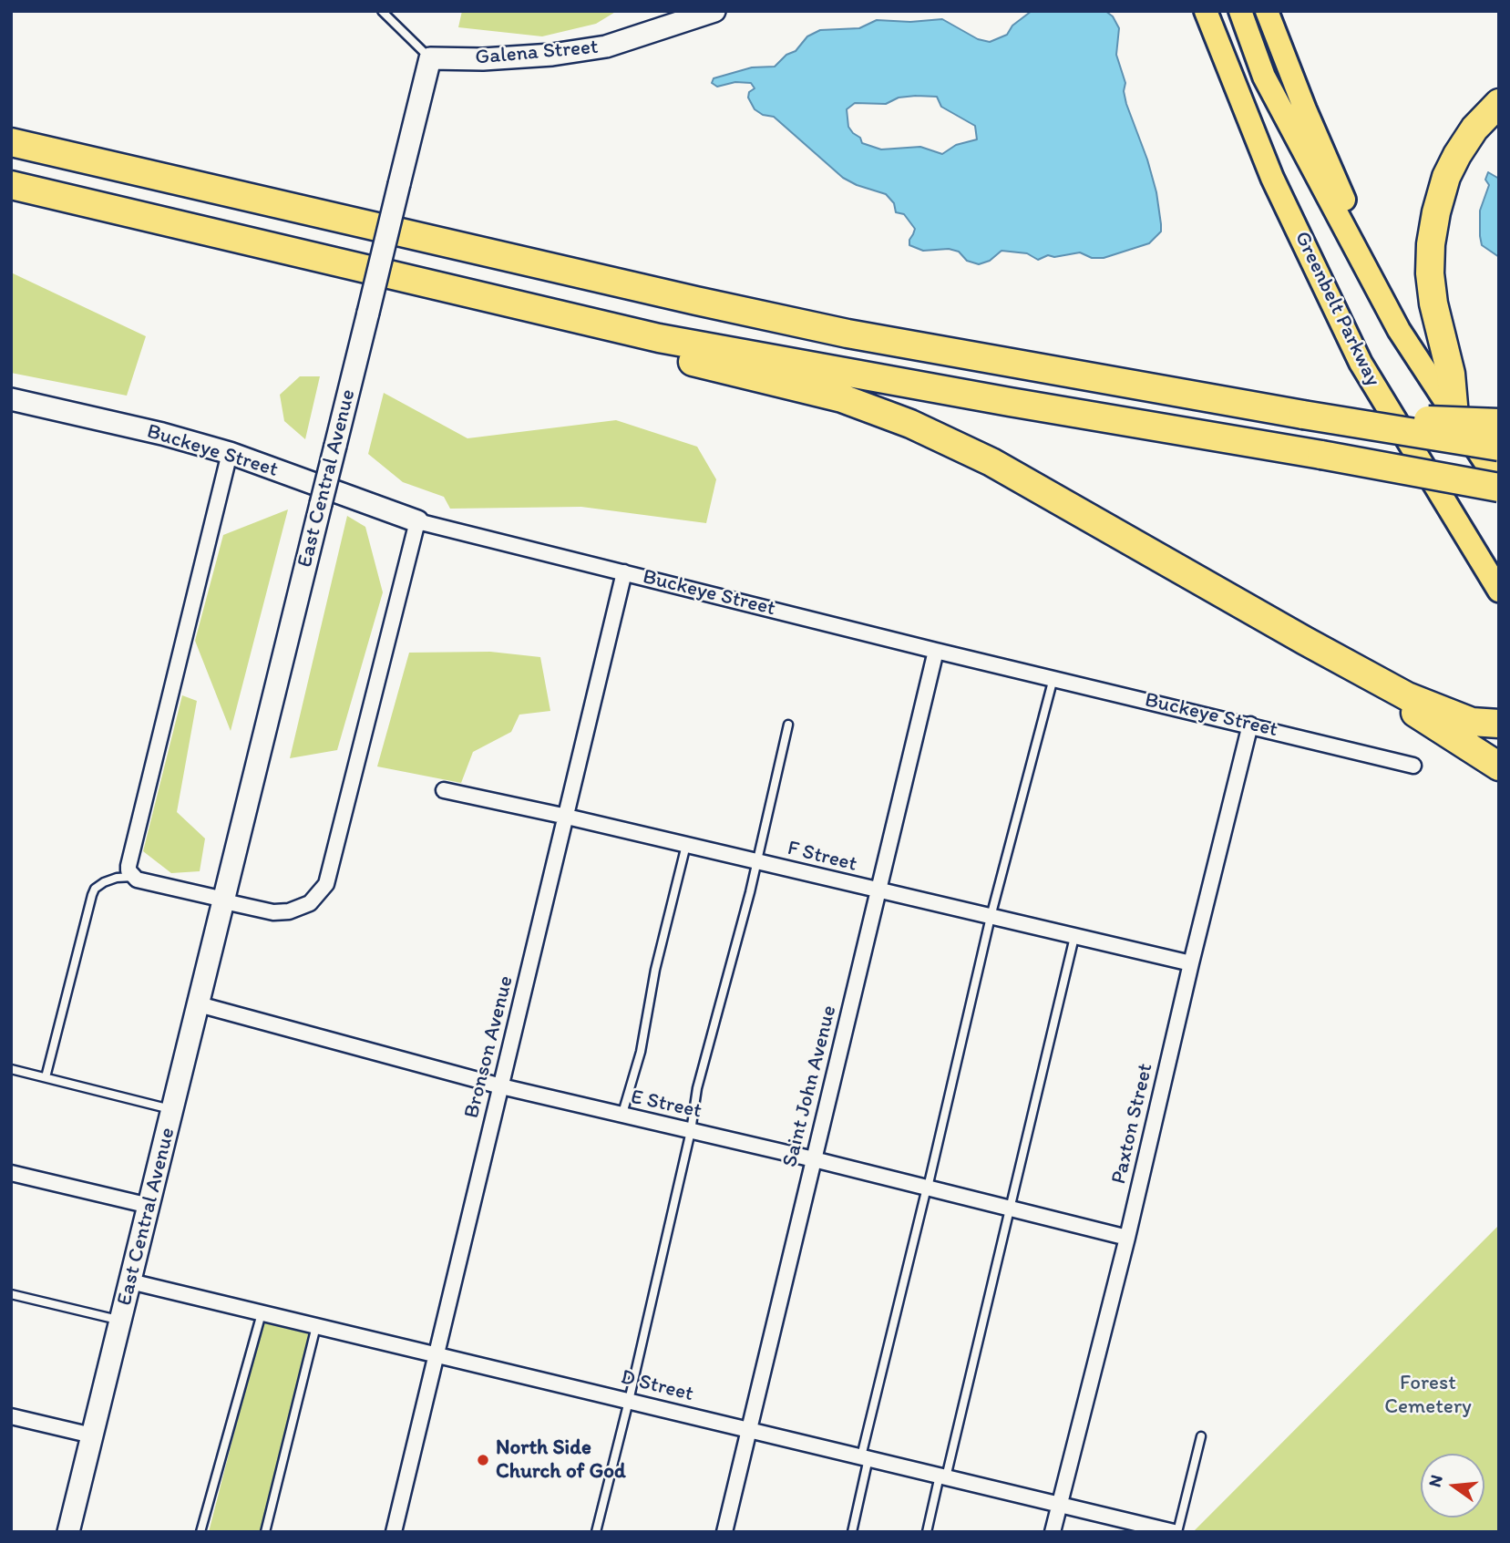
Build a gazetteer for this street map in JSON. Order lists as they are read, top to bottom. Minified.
{"streets":{"main road":["Greenbelt Parkway"],"street":["Galena Street","Buckeye Street","East Central Avenue","F Street","Bronson Avenue","Saint John Avenue","E Street","Paxton Street","D Street"]},"crossings":[["Galena Street","East Central Avenue"],["Buckeye Street","Bronson Avenue"],["Buckeye Street","Saint John Avenue"],["Buckeye Street","Paxton Street"],["East Central Avenue","E Street"],["East Central Avenue","D Street"],["F Street","Bronson Avenue"],["F Street","Saint John Avenue"],["F Street","Paxton Street"],["Bronson Avenue","E Street"],["Bronson Avenue","D Street"],["Saint John Avenue","E Street"],["Saint John Avenue","D Street"],["E Street","Paxton Street"],["Paxton Street","D Street"]],"parks":["Forest Cemetery"],"places":["North Side Church of God"],"north":"left"}
